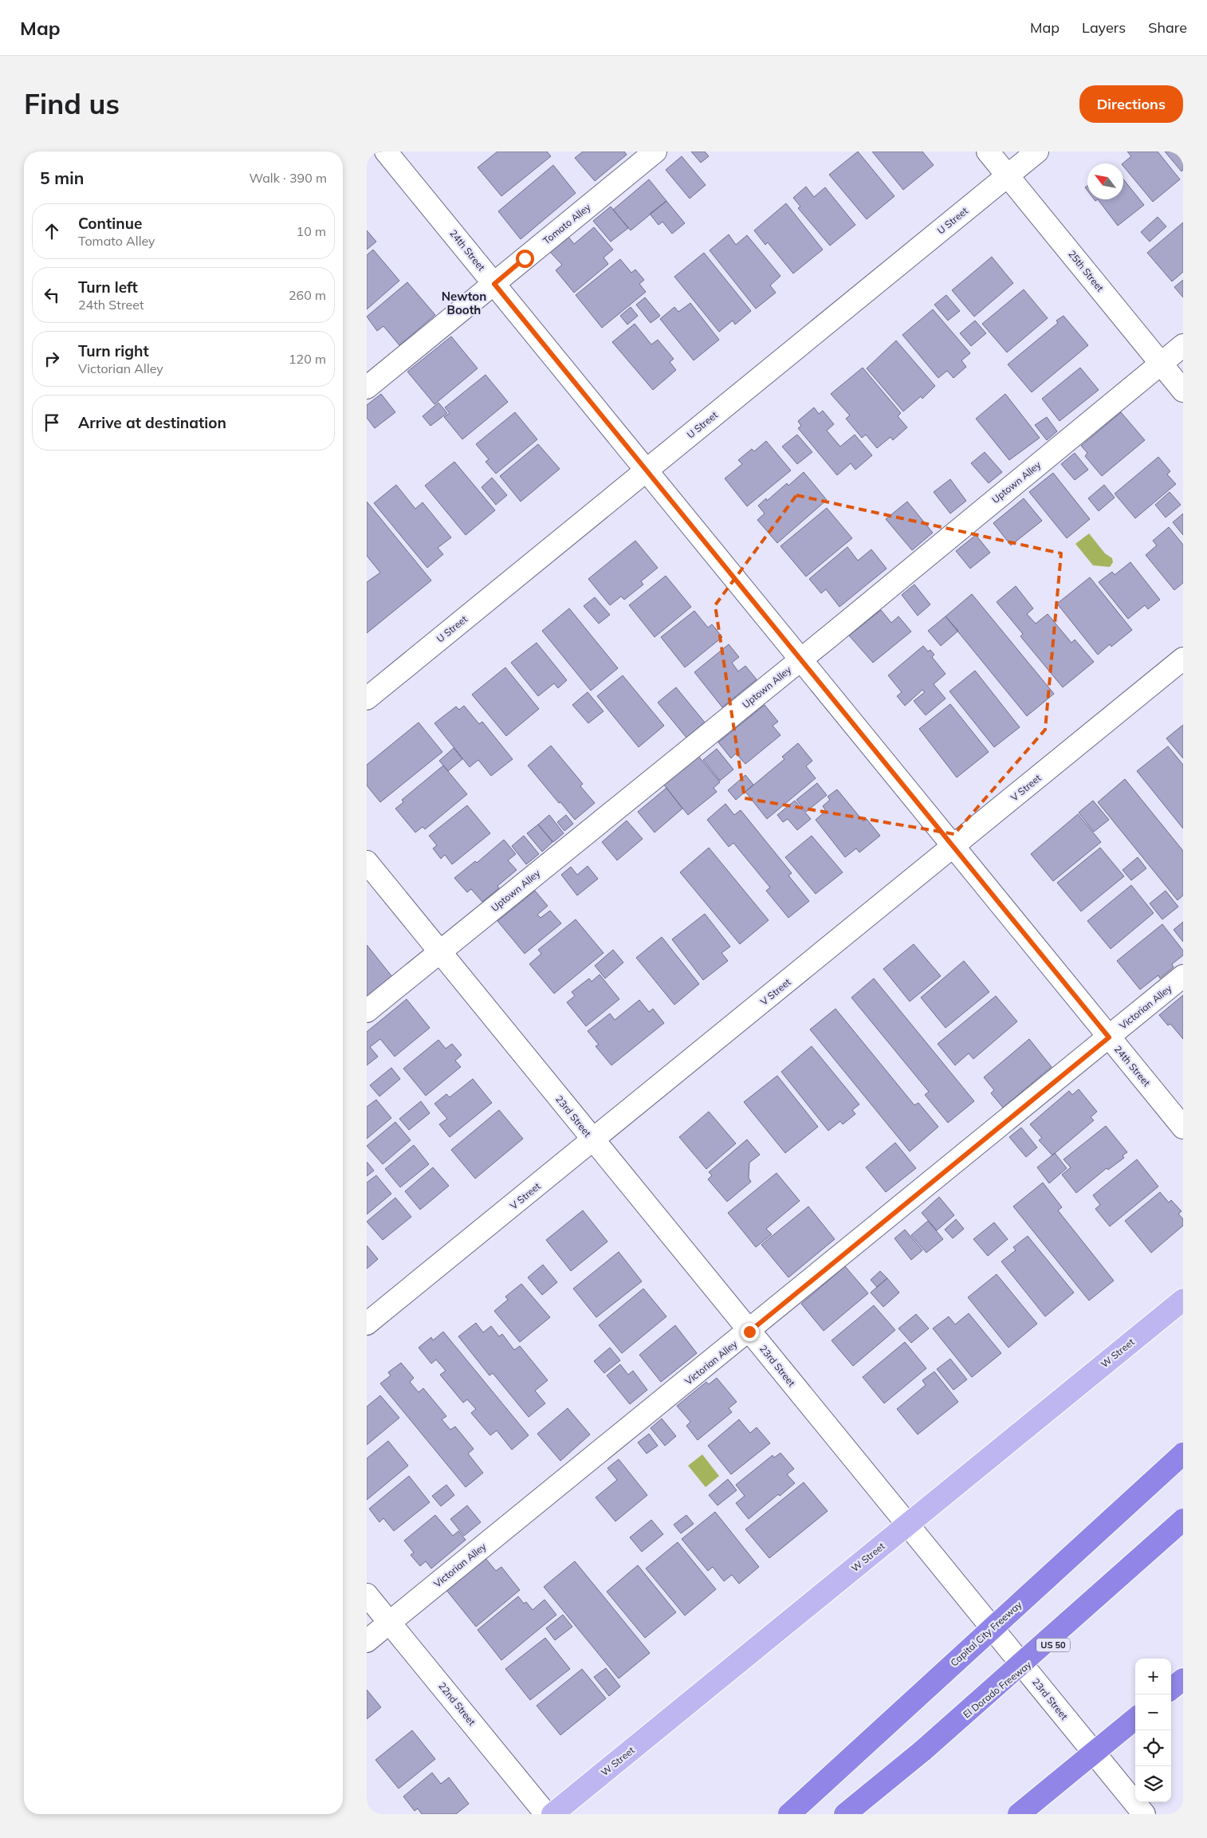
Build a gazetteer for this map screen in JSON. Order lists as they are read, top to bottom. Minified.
{"streets":{"highway":["Capital City Freeway","US 50","El Dorado Freeway"],"main road":["W Street"],"street":["U Street","Tomato Alley","24th Street","25th Street","Uptown Alley","V Street","Victorian Alley","23rd Street","22nd Street"]},"crossings":[["U Street","24th Street"],["U Street","25th Street"],["Tomato Alley","24th Street"],["24th Street","Uptown Alley"],["24th Street","V Street"],["24th Street","Victorian Alley"],["25th Street","Uptown Alley"],["Uptown Alley","23rd Street"],["V Street","23rd Street"],["Victorian Alley","23rd Street"],["Victorian Alley","22nd Street"],["23rd Street","W Street"],["US 50","El Dorado Freeway"]],"districts":["Newton Booth"],"north":"top left","page":{"header":"Map","nav":["Map","Layers","Share"],"buttons":"Directions","title":"Find us","heading":["5 min","Walk · 390 m"],"list":[["Continue","Tomato Alley","10 m"],["Turn left","24th Street","260 m"],["Turn right","Victorian Alley","120 m"],"Arrive at destination"],"map_buttons":["+","−"]}}
